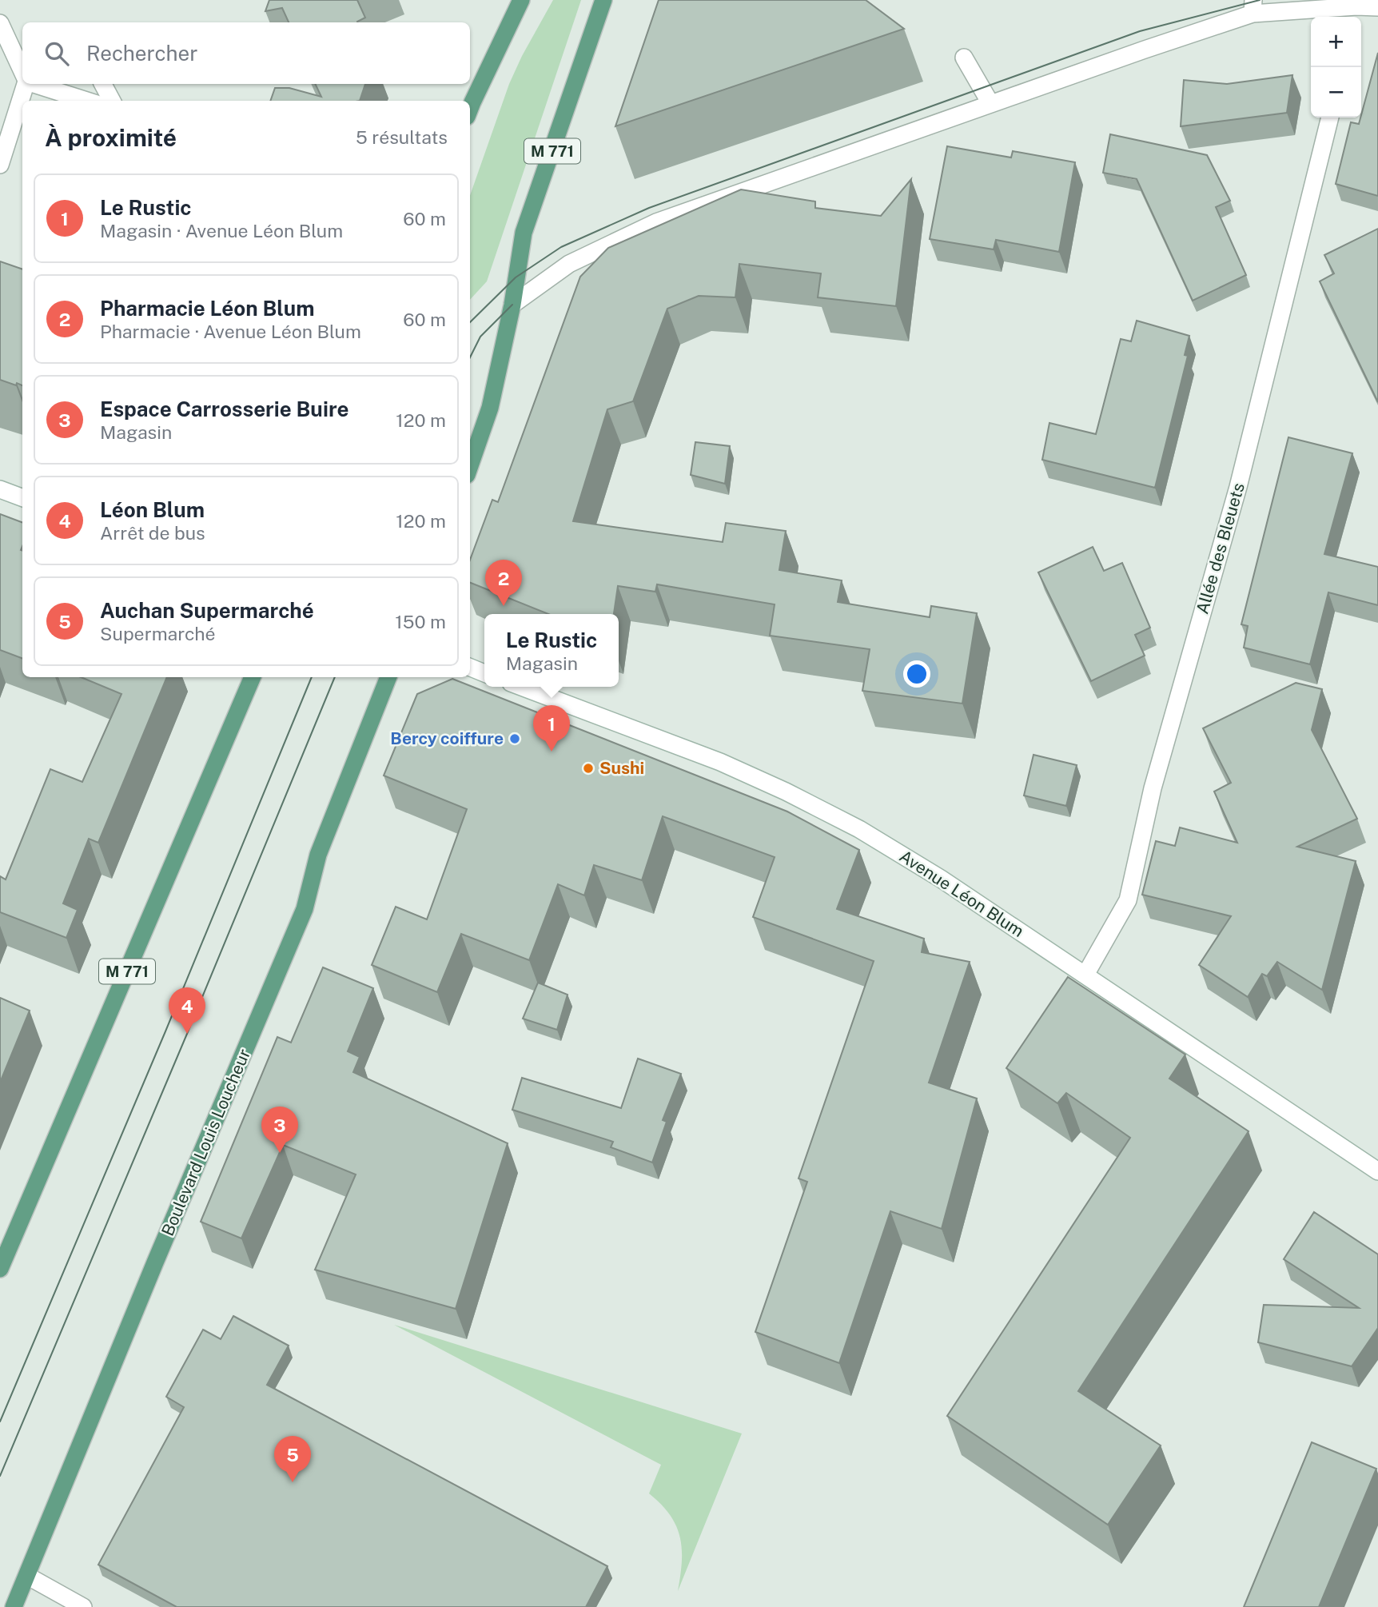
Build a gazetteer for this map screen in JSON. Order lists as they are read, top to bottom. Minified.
{"streets":{"main road":["M 771","Boulevard Louis Loucheur"],"street":["Allée des Bleuets","Avenue Léon Blum"]},"crossings":[["Allée des Bleuets","Avenue Léon Blum"]],"places":["Bercy coiffure","Sushi"],"page":{"map_buttons":["+","−"],"search":"Rechercher","heading":["À proximité","5 résultats"],"list":[{"mark":"1","name":"Le Rustic","note":"Magasin · Avenue Léon Blum","value":"60 m"},{"mark":"2","name":"Pharmacie Léon Blum","note":"Pharmacie · Avenue Léon Blum","value":"60 m"},{"mark":"3","name":"Espace Carrosserie Buire","note":"Magasin","value":"120 m"},{"mark":"4","name":"Léon Blum","note":"Arrêt de bus","value":"120 m"},{"mark":"5","name":"Auchan Supermarché","note":"Supermarché","value":"150 m"}],"pins":["2","1","4","3","5"],"popup":["Le Rustic","Magasin"]}}
